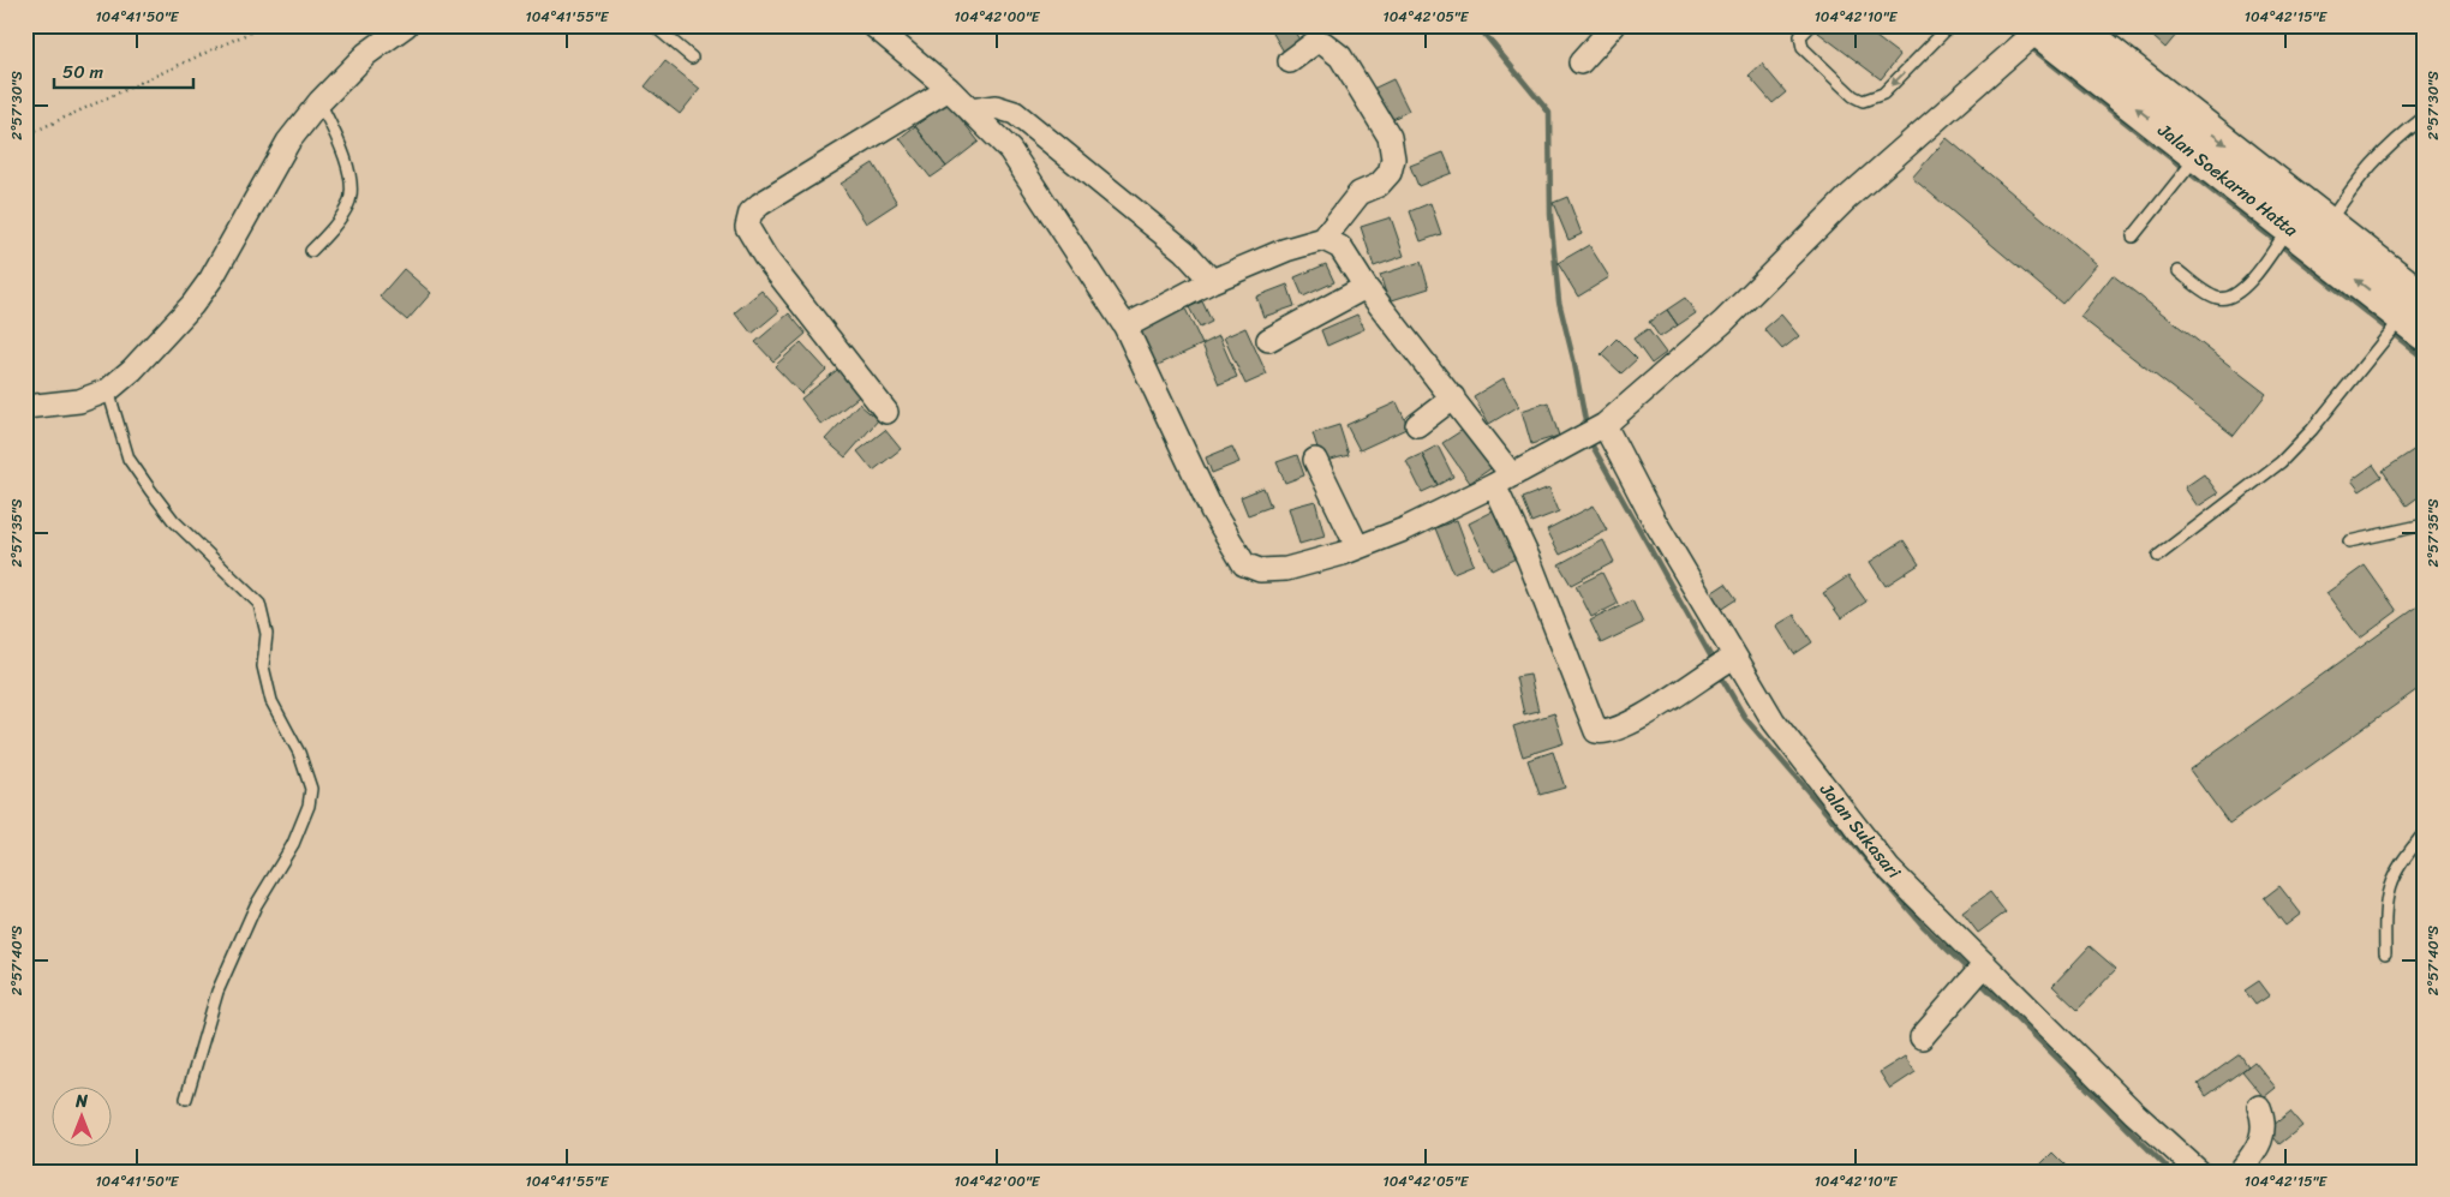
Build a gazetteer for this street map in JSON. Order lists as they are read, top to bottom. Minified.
{"streets":{"highway":["Jalan Soekarno Hatta"],"street":["Jalan Sukasari"]},"scale_bar":"50 m","north":"top","coordinates":["104°41'50\"E","104°41'55\"E","104°42'00\"E","104°42'05\"E","104°42'10\"E","104°42'15\"E","2°57'30\"S","2°57'35\"S","2°57'40\"S"]}
